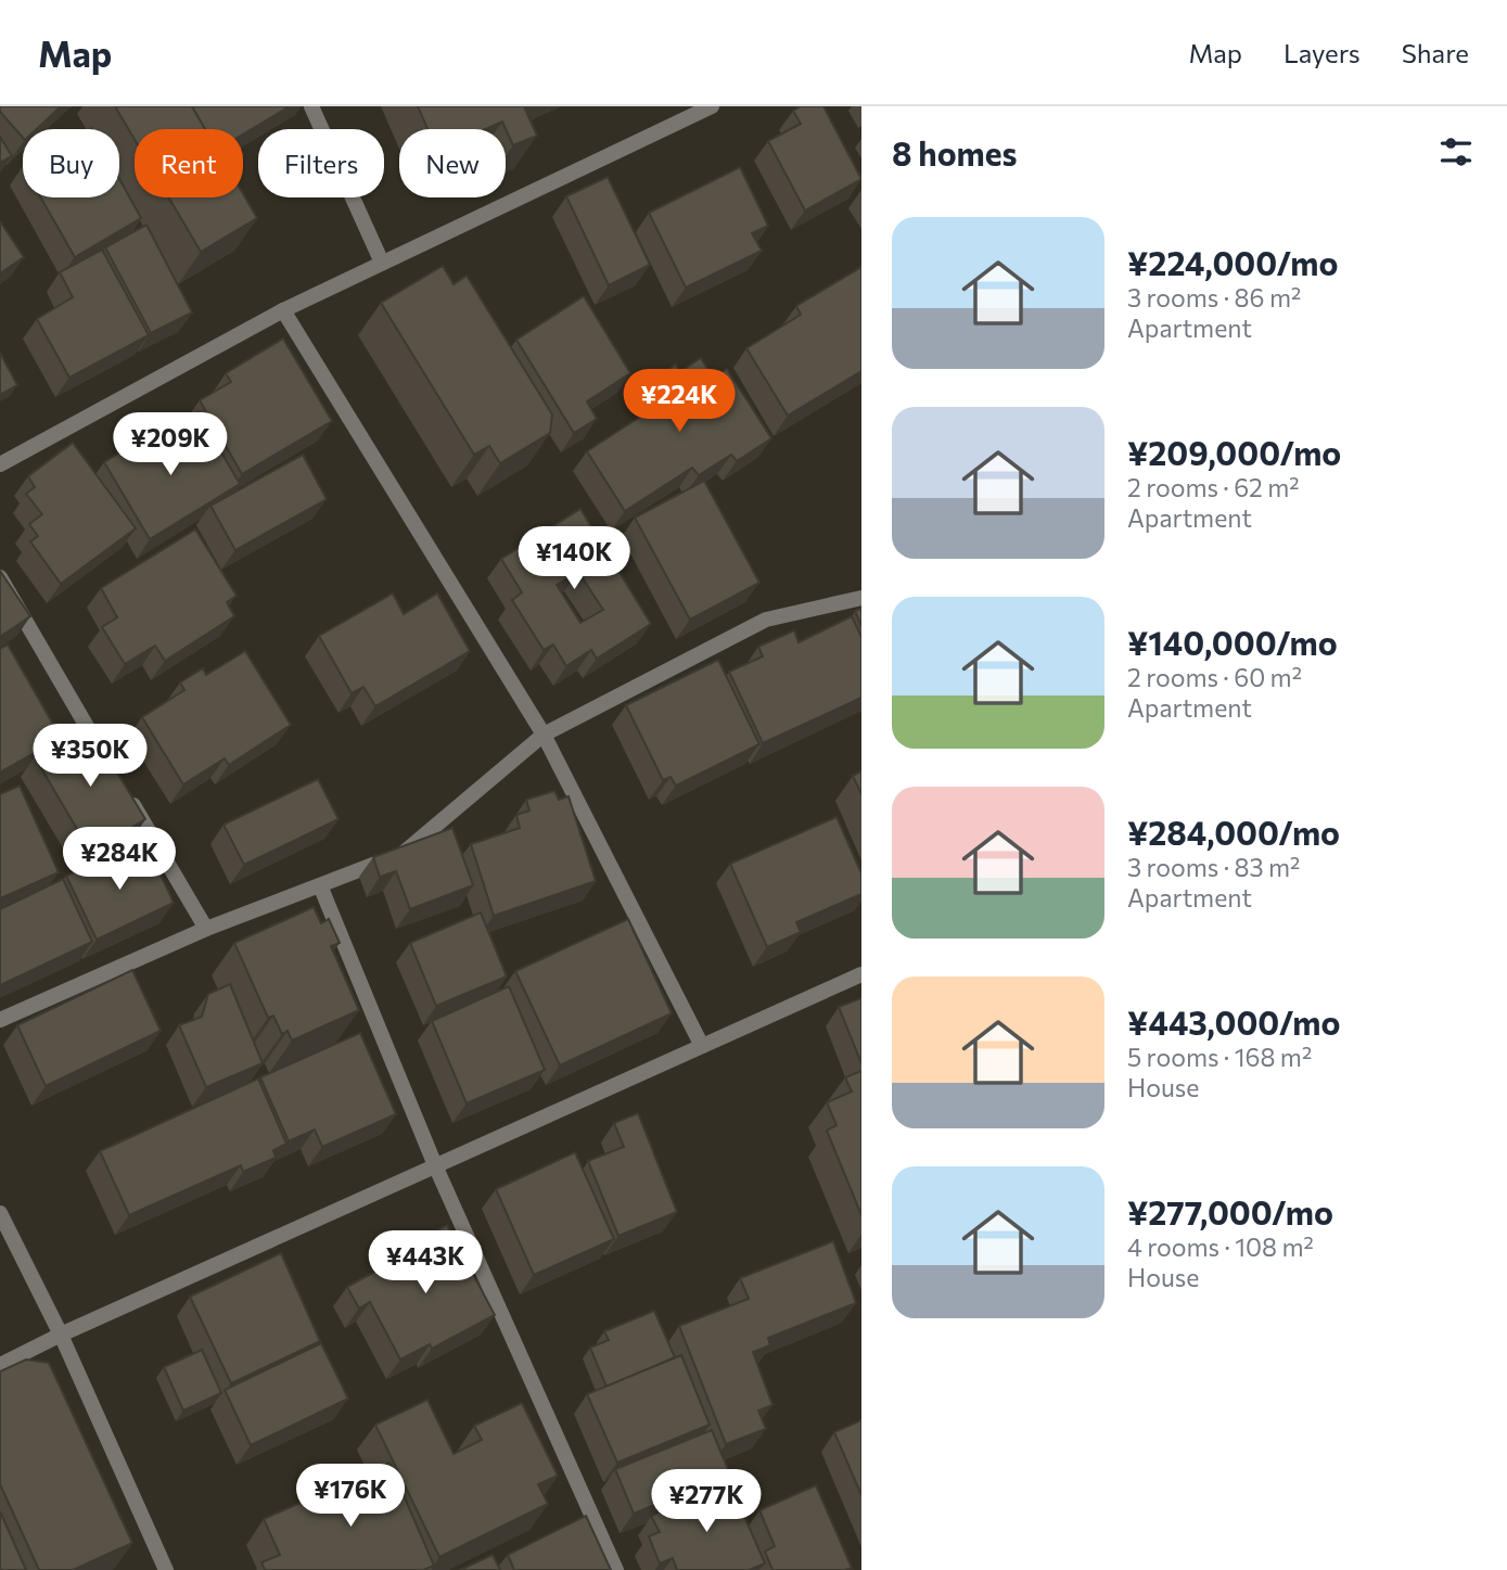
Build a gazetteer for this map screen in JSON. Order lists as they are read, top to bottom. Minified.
{"page":{"header":"Map","nav":["Map","Layers","Share"],"heading":"8 homes","chip":["Buy","Rent","Filters","New"],"list":[{"name":"¥224,000/mo","note":"3 rooms · 86 m² · Apartment"},{"name":"¥209,000/mo","note":"2 rooms · 62 m² · Apartment"},{"name":"¥140,000/mo","note":"2 rooms · 60 m² · Apartment"},{"name":"¥284,000/mo","note":"3 rooms · 83 m² · Apartment"},{"name":"¥443,000/mo","note":"5 rooms · 168 m² · House"},{"name":"¥277,000/mo","note":"4 rooms · 108 m² · House"}],"price":["¥224K","¥209K","¥140K","¥350K","¥284K","¥443K","¥176K","¥277K"]}}
